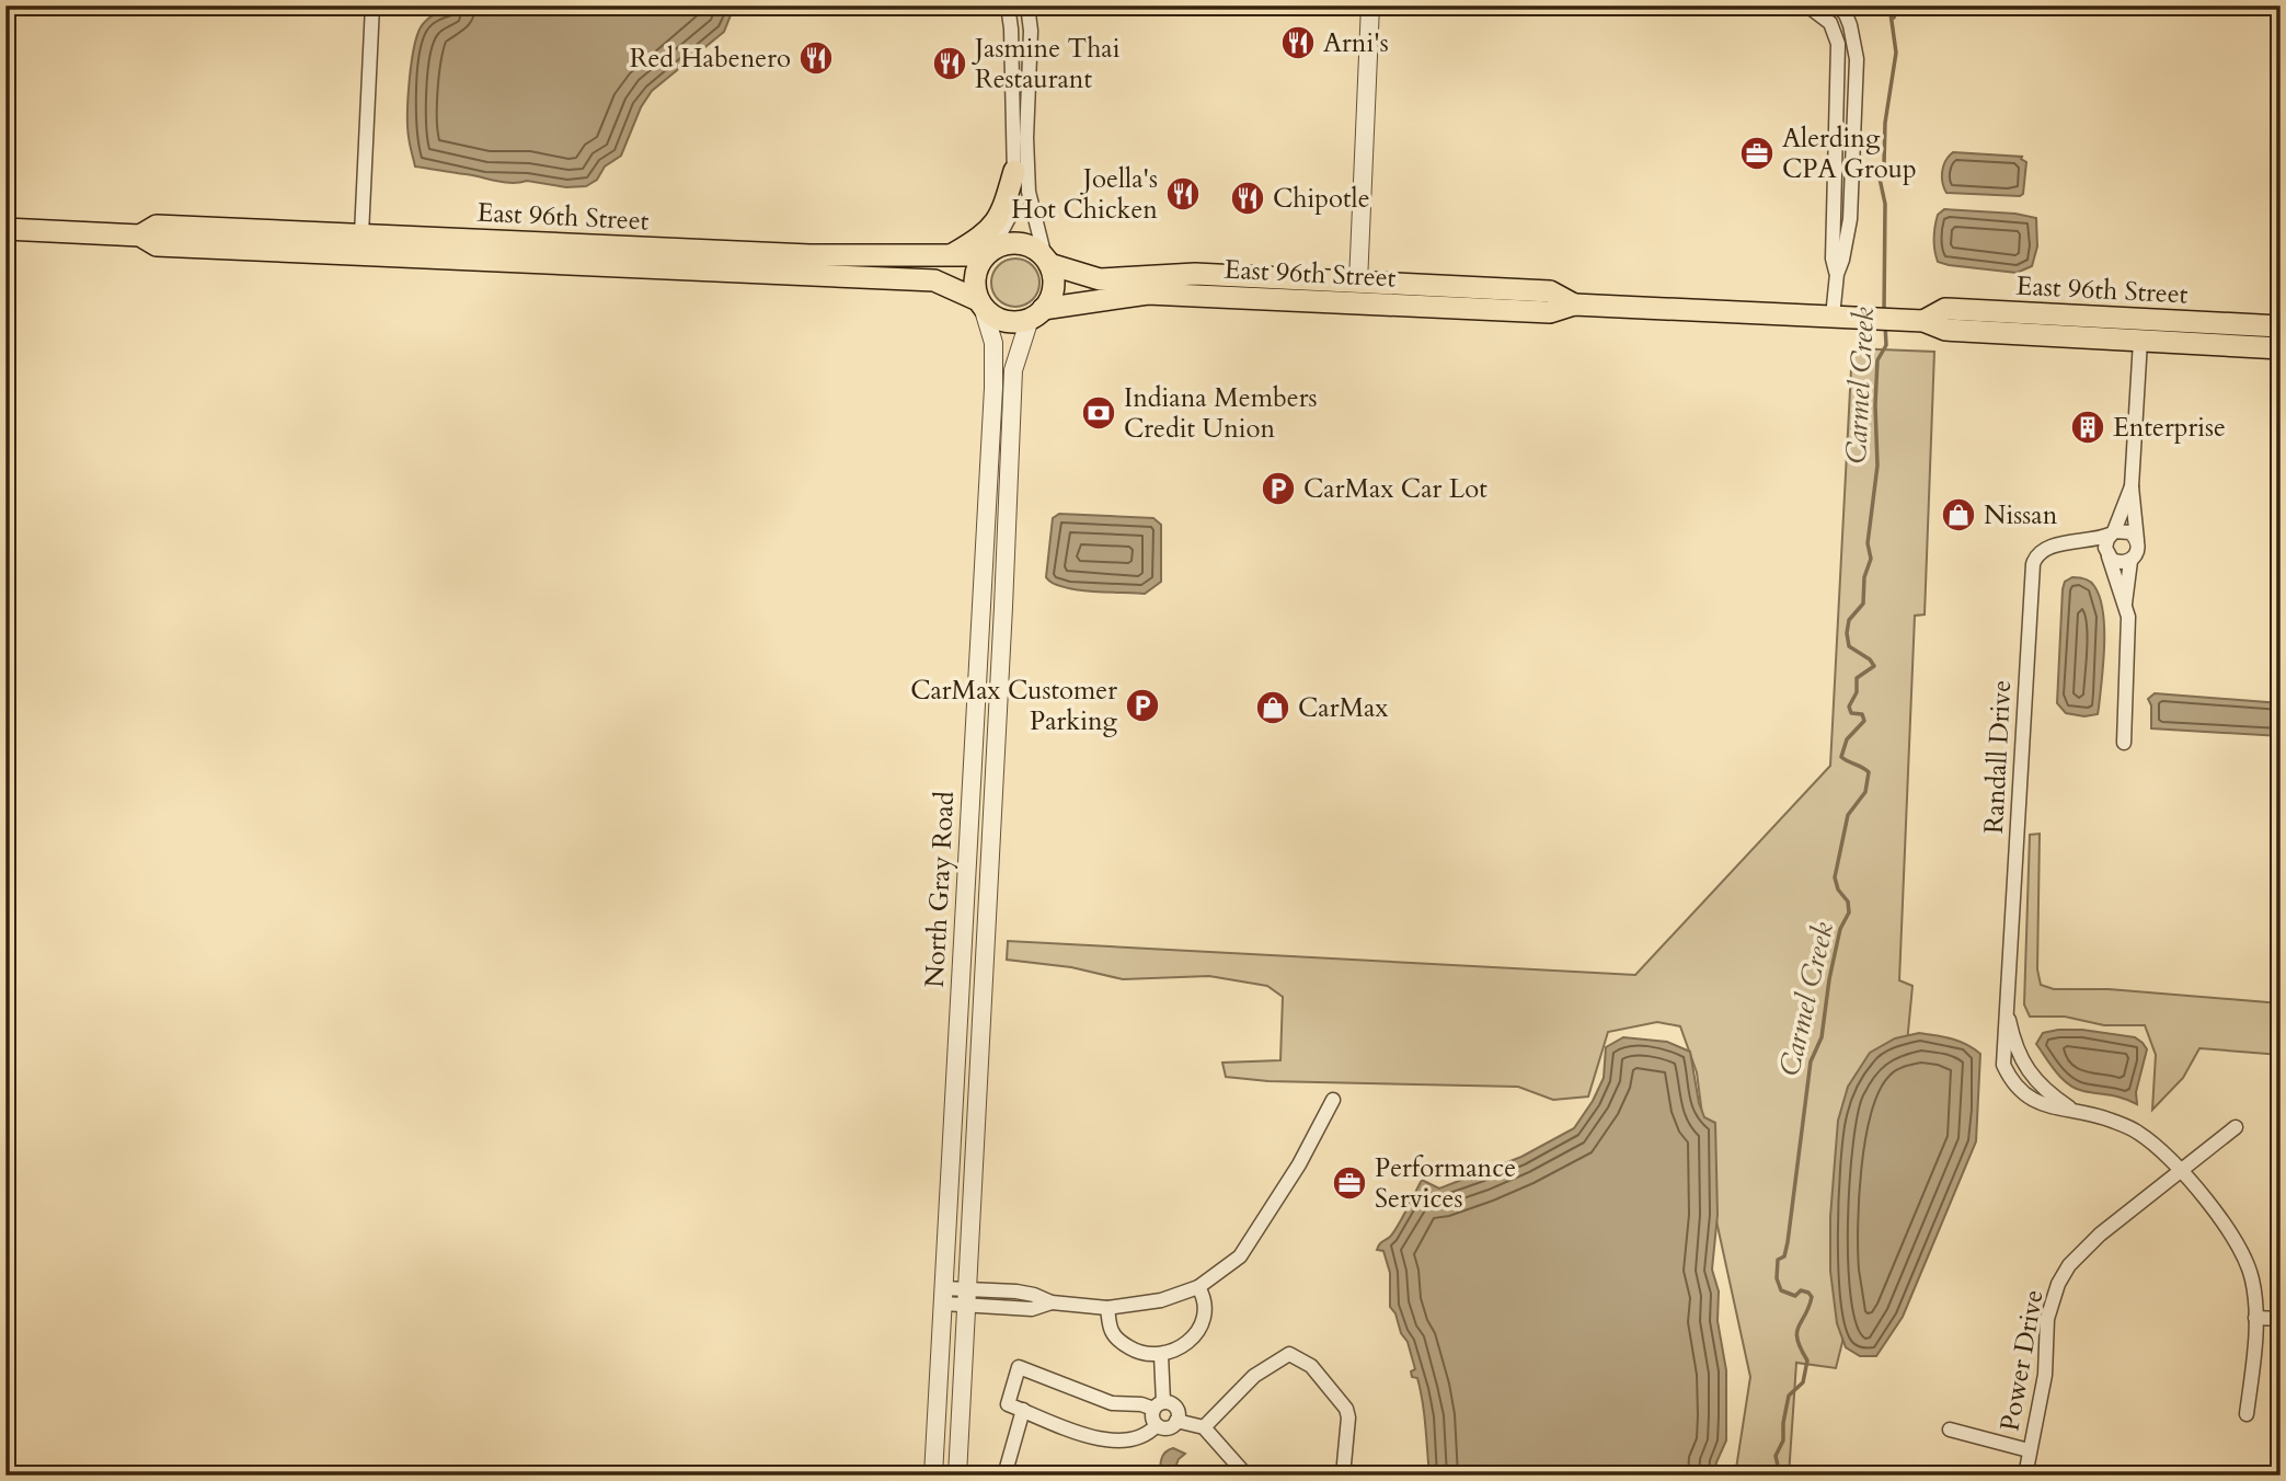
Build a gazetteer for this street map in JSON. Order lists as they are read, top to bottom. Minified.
{"streets":{"main road":["East 96th Street"],"street":["Randall Drive","North Gray Road","Power Drive"]},"crossings":[["East 96th Street","North Gray Road"],["Randall Drive","Power Drive"]],"water":["Carmel Creek"],"places":{"restaurant":["Arni's","Red Habenero","Jasmine Thai Restaurant","Joella's Hot Chicken","Chipotle"],"office":["Alerding CPA Group","Performance Services"],"bank":["Indiana Members Credit Union"],"building":["Enterprise"],"parking":["CarMax Car Lot","CarMax Customer Parking"],"shop":["Nissan","CarMax"]}}
